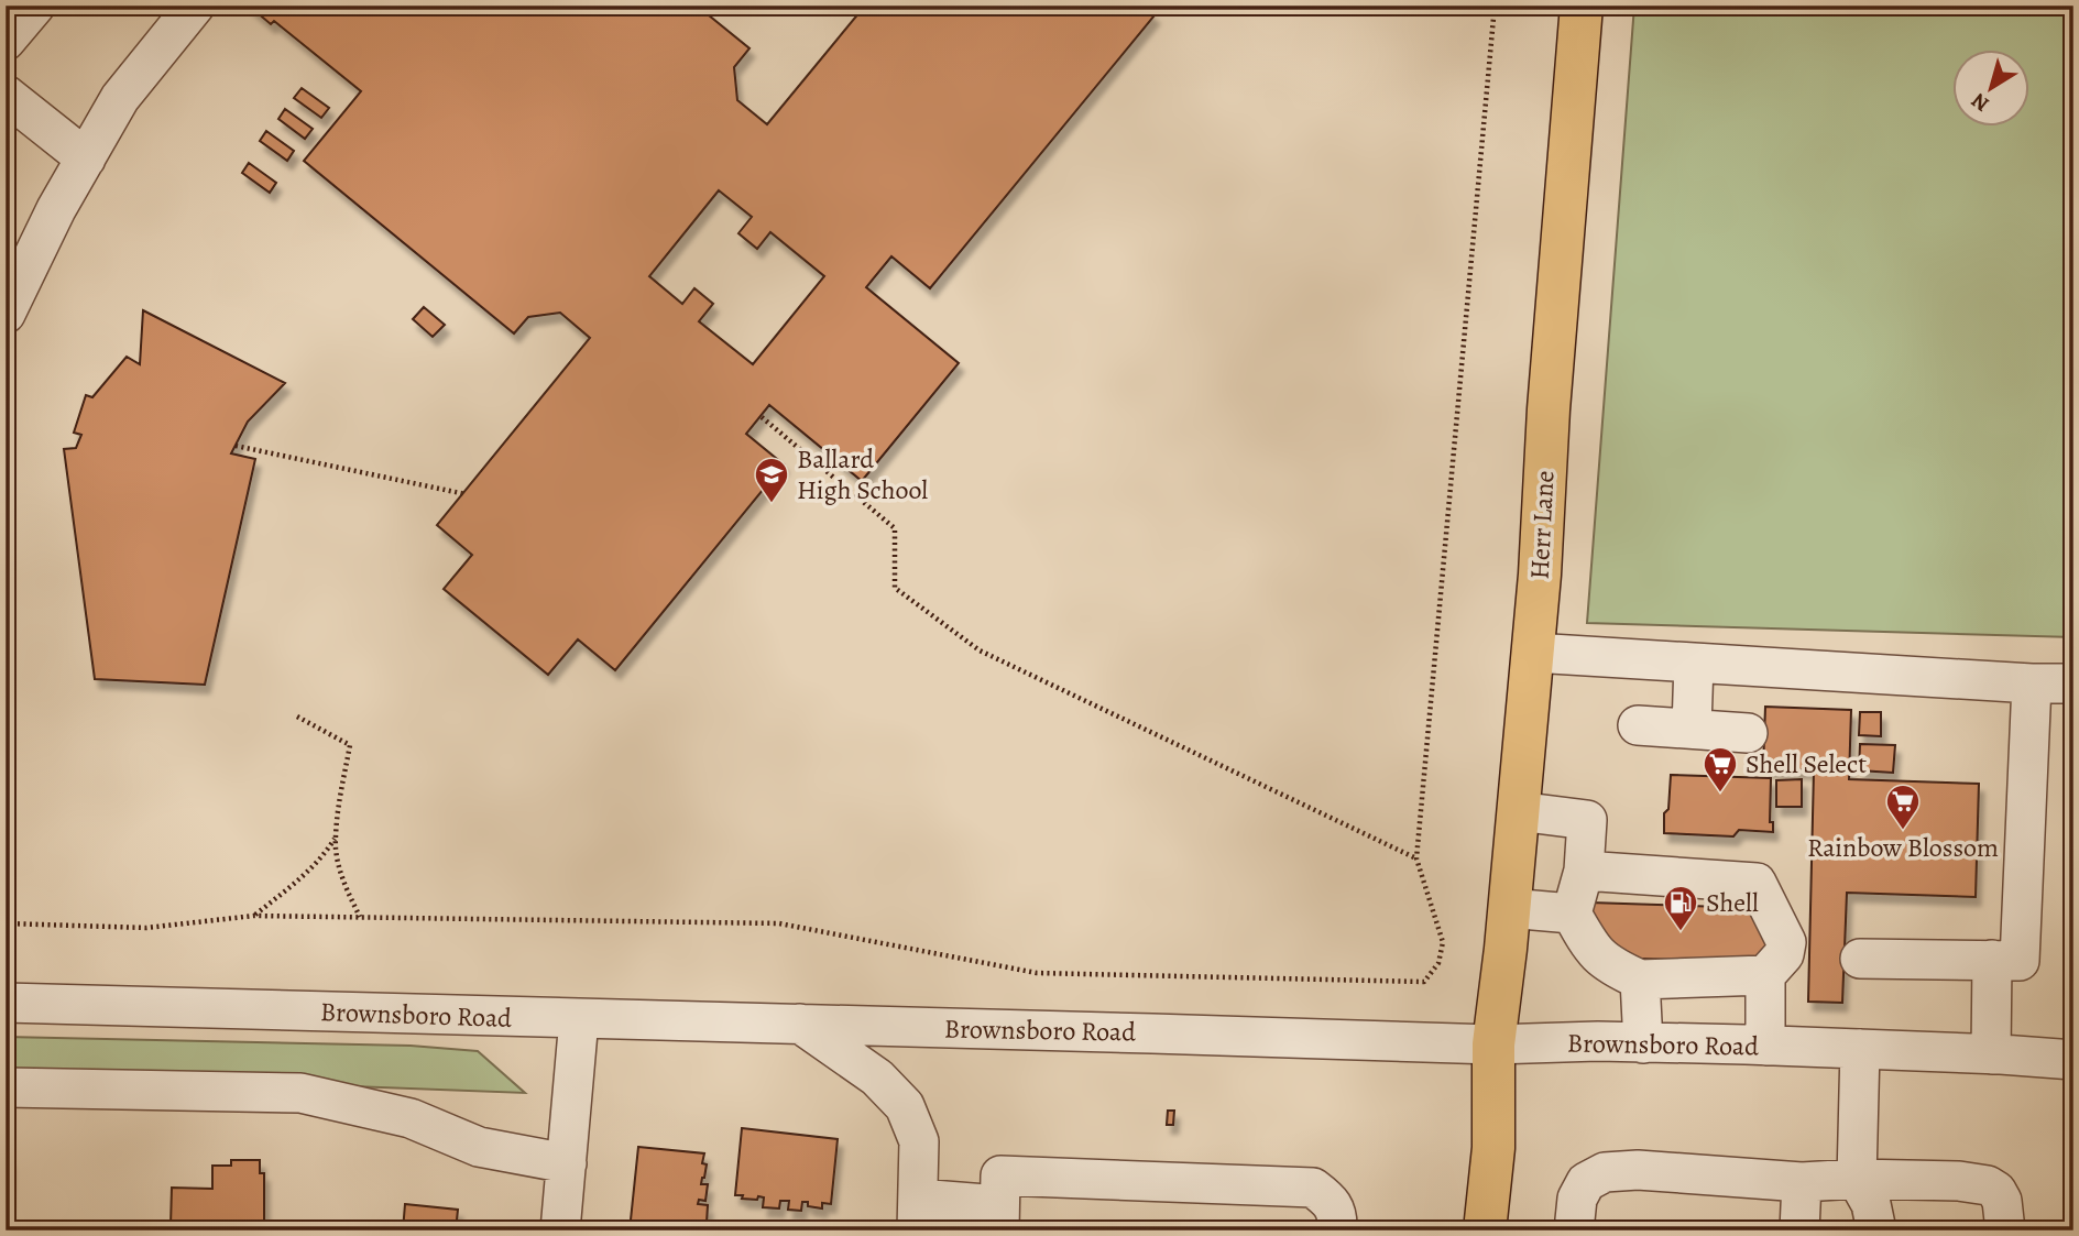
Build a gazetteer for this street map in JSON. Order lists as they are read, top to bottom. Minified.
{"streets":{"main road":["Herr Lane"],"street":["Brownsboro Road"]},"crossings":[["Herr Lane","Brownsboro Road"]],"places":{"school or university":["Ballard High School"],"supermarket":["Shell Select","Rainbow Blossom"],"fuel station":["Shell"]},"north":"bottom left"}
